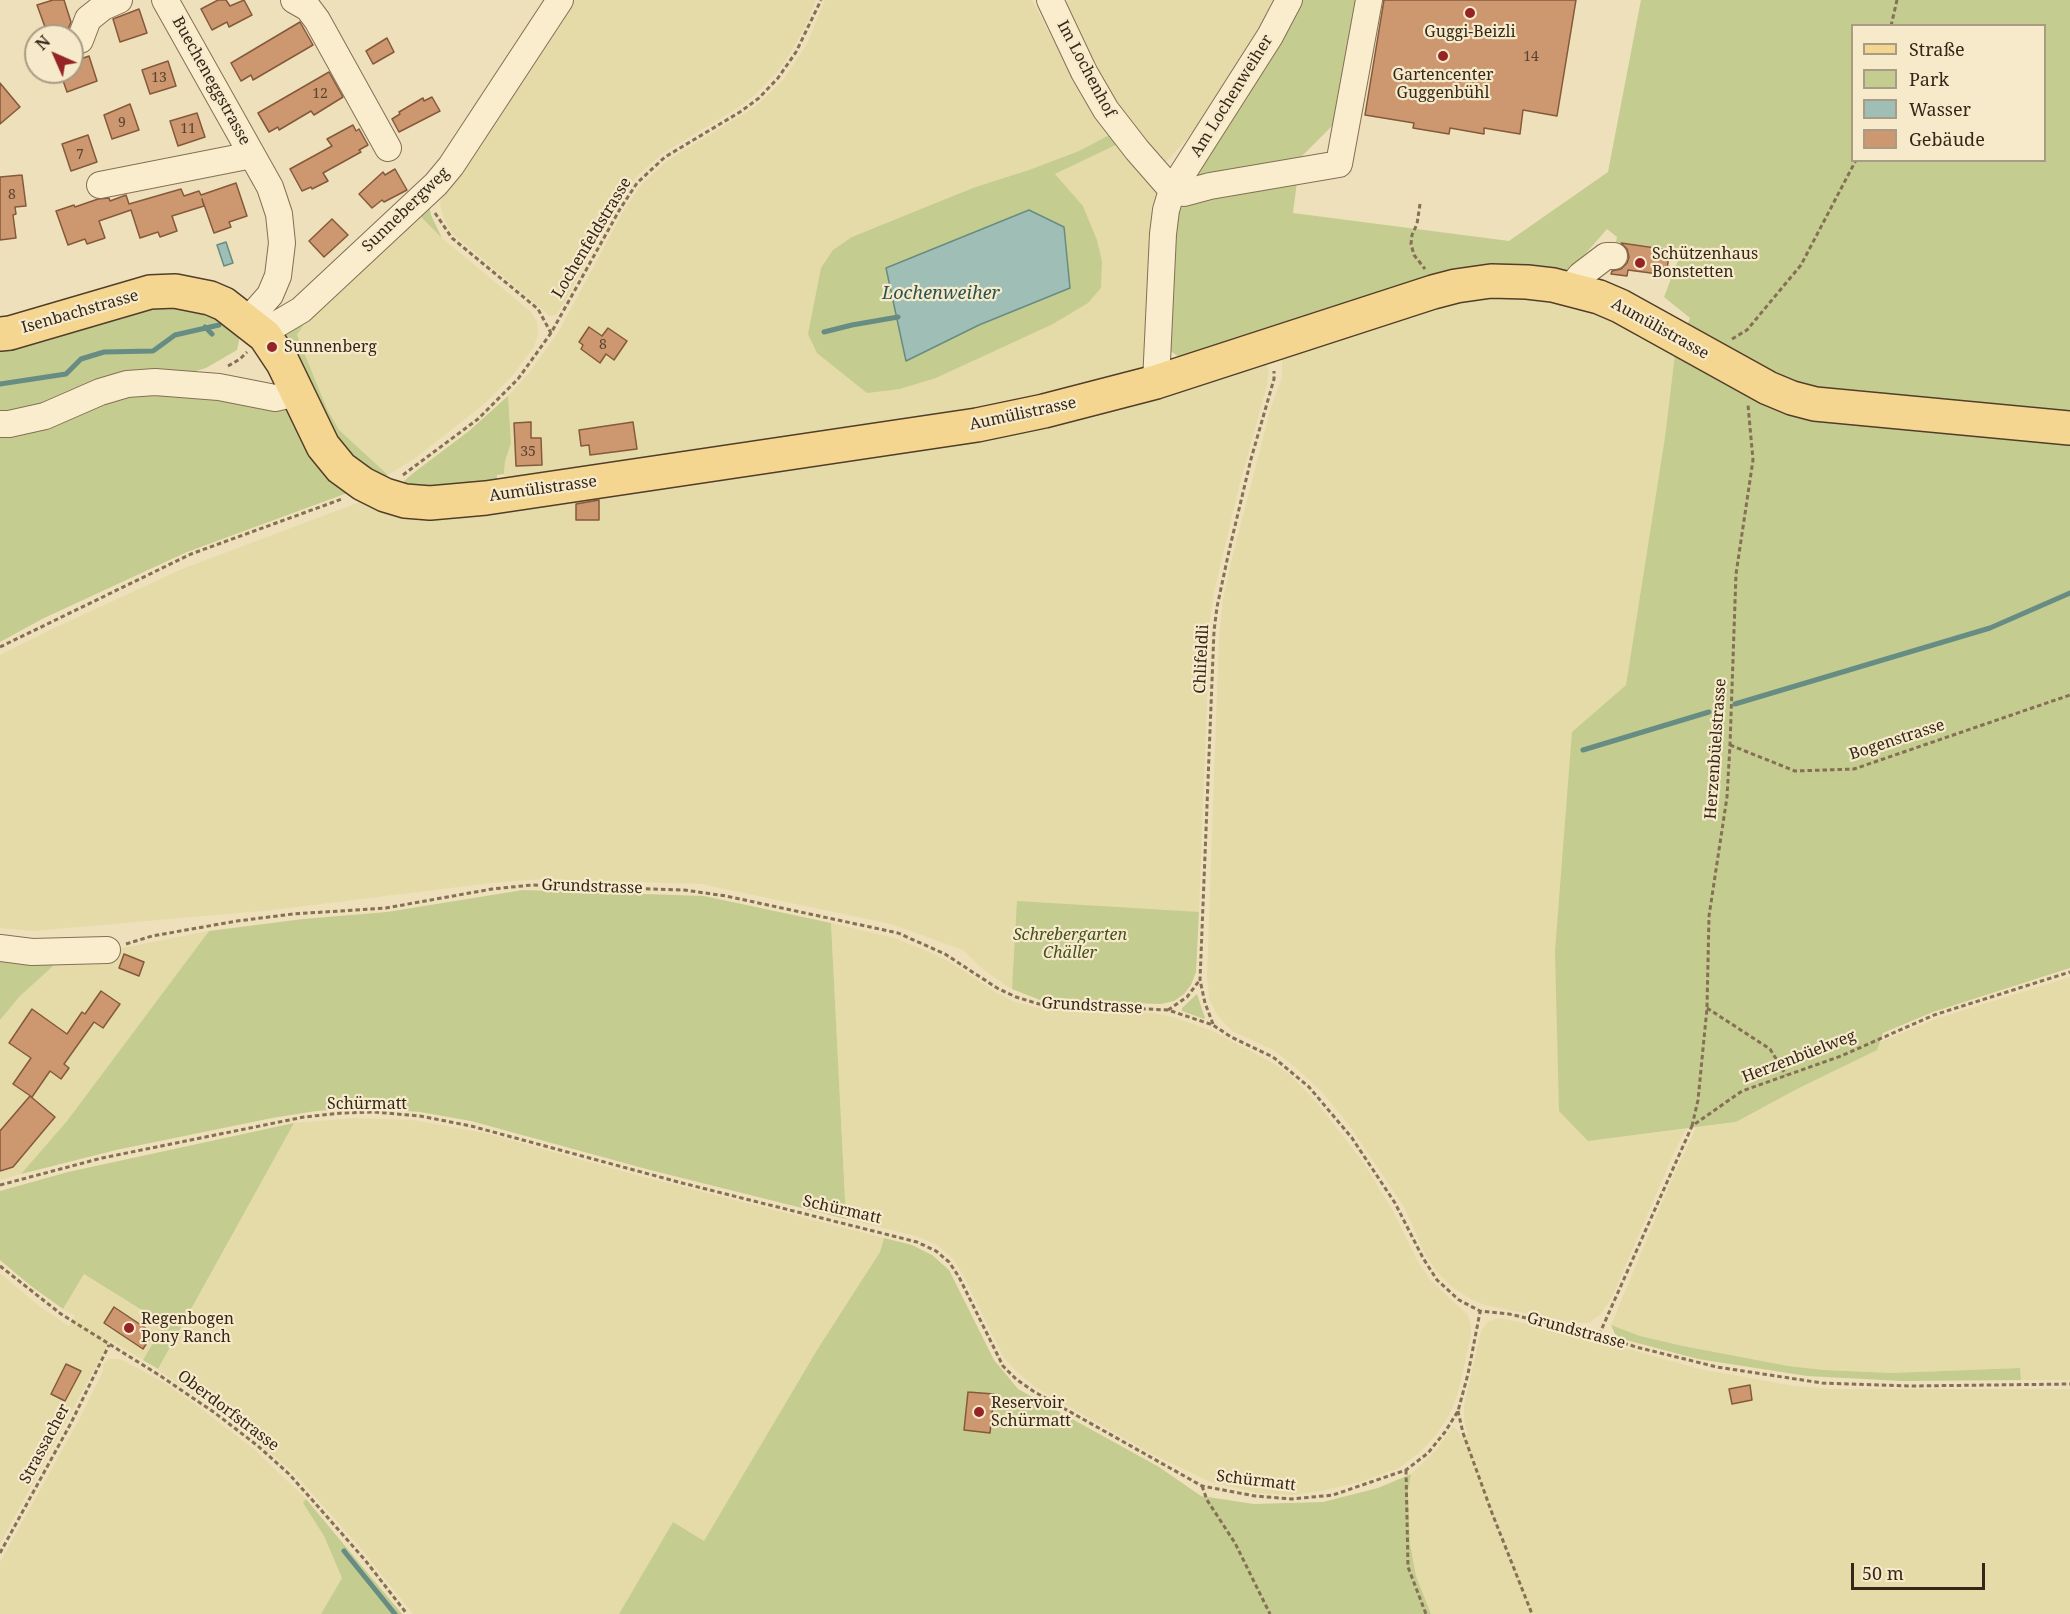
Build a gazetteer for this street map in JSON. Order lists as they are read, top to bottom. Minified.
{"streets":{"main road":["Isenbachstrasse","Aumülistrasse"],"street":["Im Lochenhof","Buecheneggstrasse","Am Lochenweiher","Sunnebergweg"],"path":["Lochenfeldstrasse","Chlifeldli","Bogenstrasse","Herzenbüelstrasse","Grundstrasse","Herzenbüelweg","Schürmatt","Oberdorfstrasse","Strassacher"]},"crossings":[["Im Lochenhof","Am Lochenweiher"],["Buecheneggstrasse","Sunnebergweg"],["Buecheneggstrasse","Isenbachstrasse"],["Am Lochenweiher","Aumülistrasse"],["Sunnebergweg","Isenbachstrasse"],["Lochenfeldstrasse","Aumülistrasse"],["Isenbachstrasse","Aumülistrasse"],["Aumülistrasse","Chlifeldli"],["Aumülistrasse","Herzenbüelstrasse"],["Bogenstrasse","Herzenbüelstrasse"],["Herzenbüelstrasse","Herzenbüelweg"],["Grundstrasse","Schürmatt"],["Oberdorfstrasse","Strassacher"]],"water":["Lochenweiher"],"parks":["Schrebergarten Chäller"],"places":["Guggi-Beizli","Gartencenter Guggenbühl","Schützenhaus Bonstetten","Sunnenberg","Regenbogen Pony Ranch","Reservoir Schürmatt"],"house_numbers":["14","13","12","9","11","7","8","8","35"],"legend":["Straße","Park","Wasser","Gebäude"],"scale_bar":"50 m","north":"top left"}
